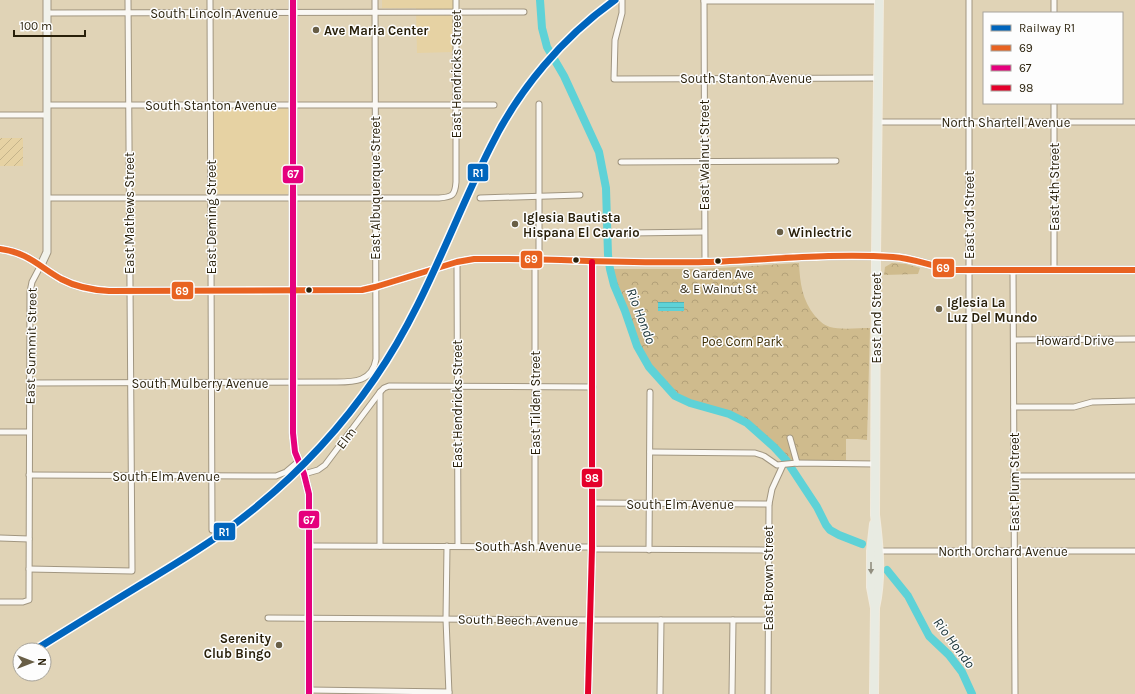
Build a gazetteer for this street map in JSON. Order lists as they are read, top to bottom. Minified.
{"streets":{"main road":["East 2nd Street"],"street":["South Lincoln Avenue","East Hendricks Street","South Stanton Avenue","North Shartell Avenue","East Walnut Street","East 4th Street","East Albuquerque Street","East Mathews Street","East 3rd Street","East Deming Street","Howard Drive","East Summit Street","South Mulberry Avenue","East Tilden Street","Elm","South Elm Avenue","East Plum Street","South Ash Avenue","North Orchard Avenue","East Brown Street","South Beech Avenue"]},"crossings":[["South Lincoln Avenue","East Hendricks Street"],["South Lincoln Avenue","East Albuquerque Street"],["South Lincoln Avenue","East Mathews Street"],["South Lincoln Avenue","East Deming Street"],["South Lincoln Avenue","East Summit Street"],["East Hendricks Street","South Stanton Avenue"],["East Hendricks Street","East Albuquerque Street"],["East Hendricks Street","South Ash Avenue"],["South Stanton Avenue","East Walnut Street"],["South Stanton Avenue","East Albuquerque Street"],["South Stanton Avenue","East Mathews Street"],["South Stanton Avenue","East Deming Street"],["South Stanton Avenue","East 2nd Street"],["South Stanton Avenue","East Summit Street"],["North Shartell Avenue","East 4th Street"],["North Shartell Avenue","East 3rd Street"],["North Shartell Avenue","East 2nd Street"],["East Albuquerque Street","South Mulberry Avenue"],["East Mathews Street","East Summit Street"],["East Mathews Street","South Mulberry Avenue"],["East Mathews Street","South Elm Avenue"],["East 3rd Street","North Orchard Avenue"],["East Deming Street","South Mulberry Avenue"],["East Deming Street","South Elm Avenue"],["East 2nd Street","North Orchard Avenue"],["Howard Drive","East Plum Street"],["East Summit Street","South Mulberry Avenue"],["East Summit Street","South Elm Avenue"],["East Tilden Street","South Ash Avenue"],["South Elm Avenue","East Brown Street"],["East Plum Street","North Orchard Avenue"],["South Ash Avenue","East Brown Street"],["East Brown Street","South Beech Avenue"]],"water":["Rio Hondo"],"parks":["Poe Corn Park"],"places":["Ave Maria Center","Iglesia Bautista Hispana El Cavario","Winlectric","S Garden Ave & E Walnut St","Iglesia La Luz Del Mundo","Serenity Club Bingo"],"lines":["rail line R1","transit line 67","transit line 69","transit line 98"],"legend":["Railway R1","69","67","98"],"scale_bar":"100 m","north":"right"}
